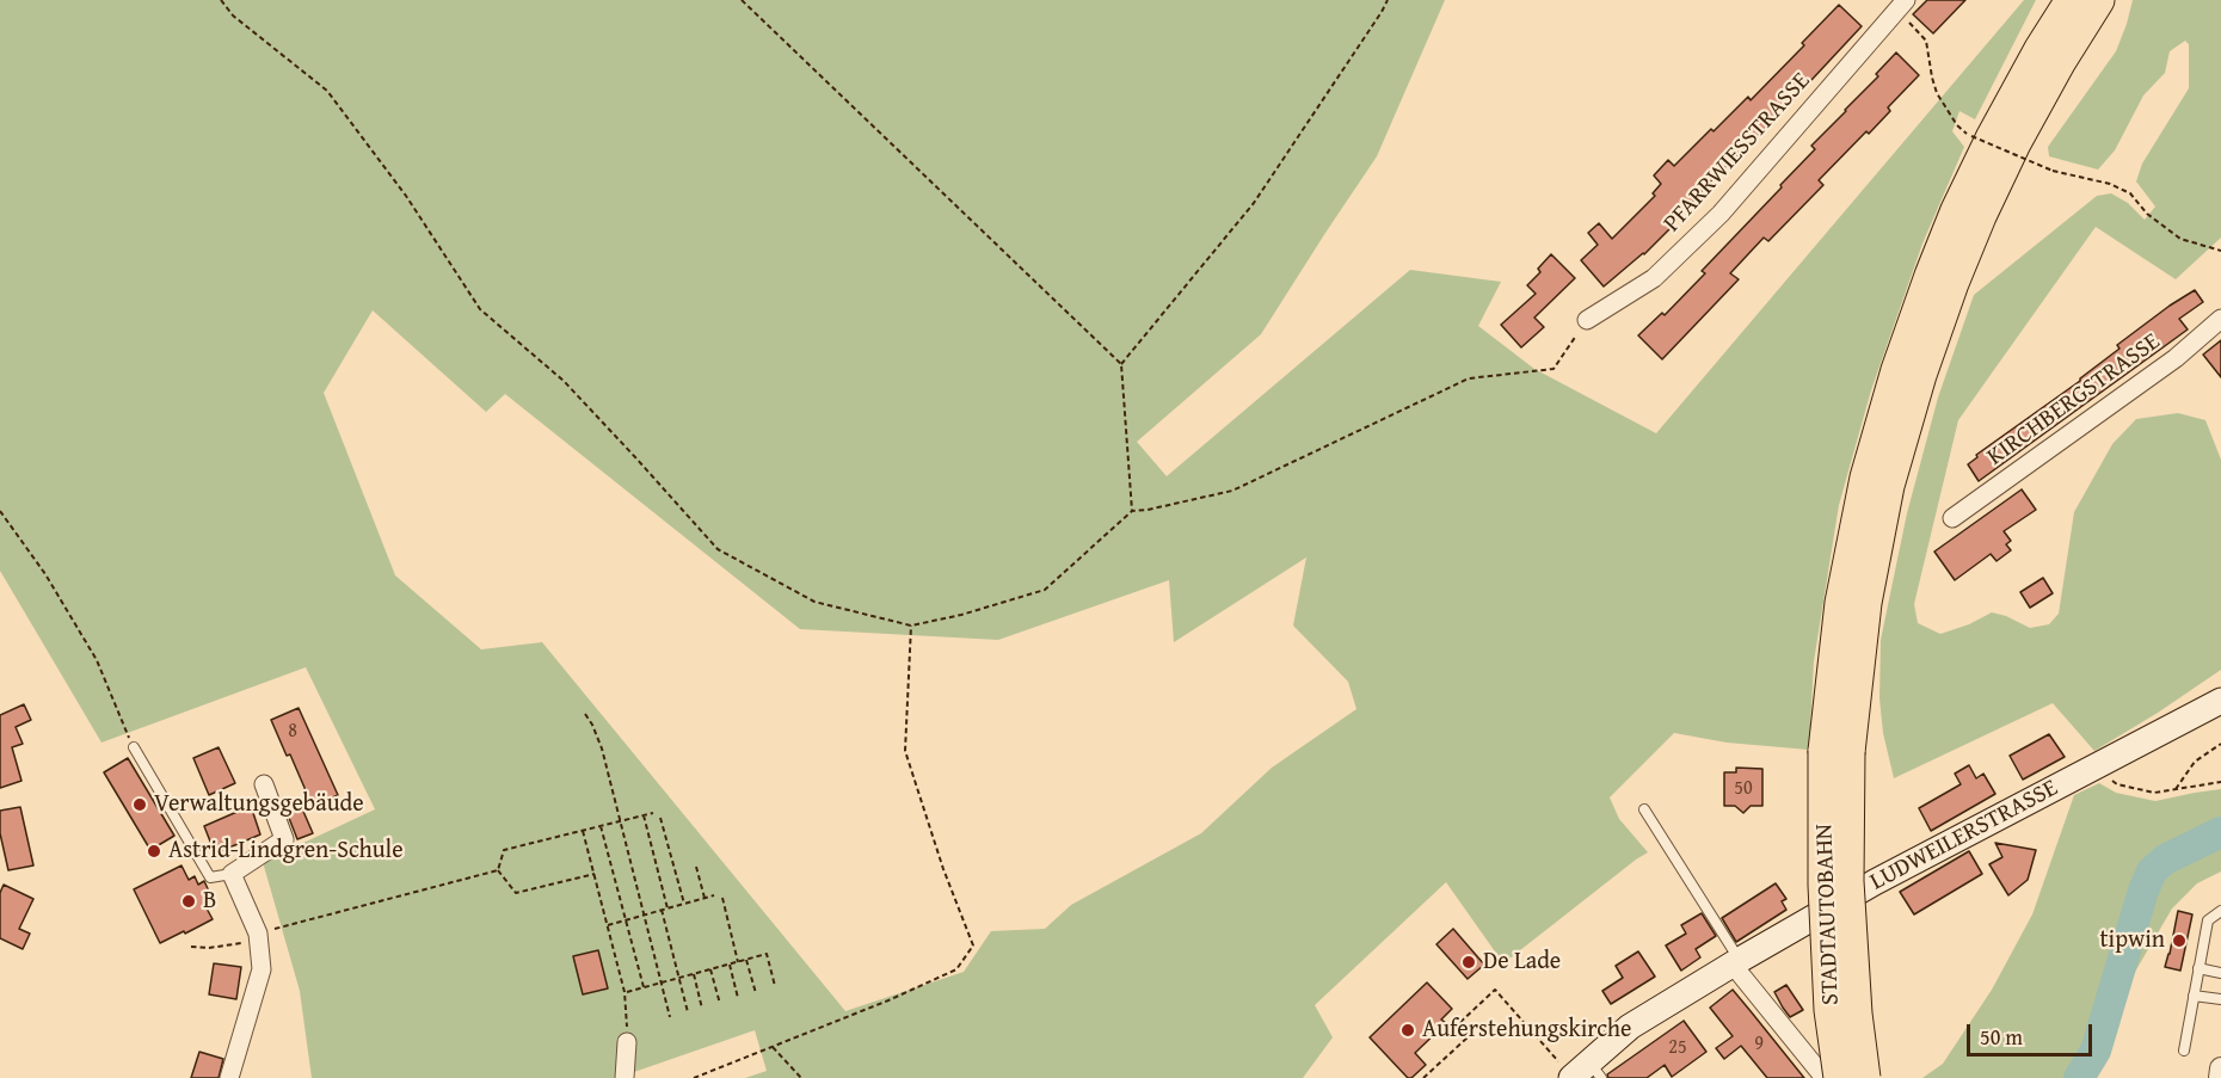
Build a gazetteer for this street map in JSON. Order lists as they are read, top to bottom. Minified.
{"streets":{"highway":["STADTAUTOBAHN"],"main road":["LUDWEILERSTRASSE"],"street":["PFARRWIESSTRASSE","KIRCHBERGSTRASSE"]},"places":["Verwaltungsgebäude","Astrid-Lindgren-Schule","B","tipwin","De Lade","Auferstehungskirche"],"house_numbers":["8","50","9","25"],"scale_bar":"50 m"}
